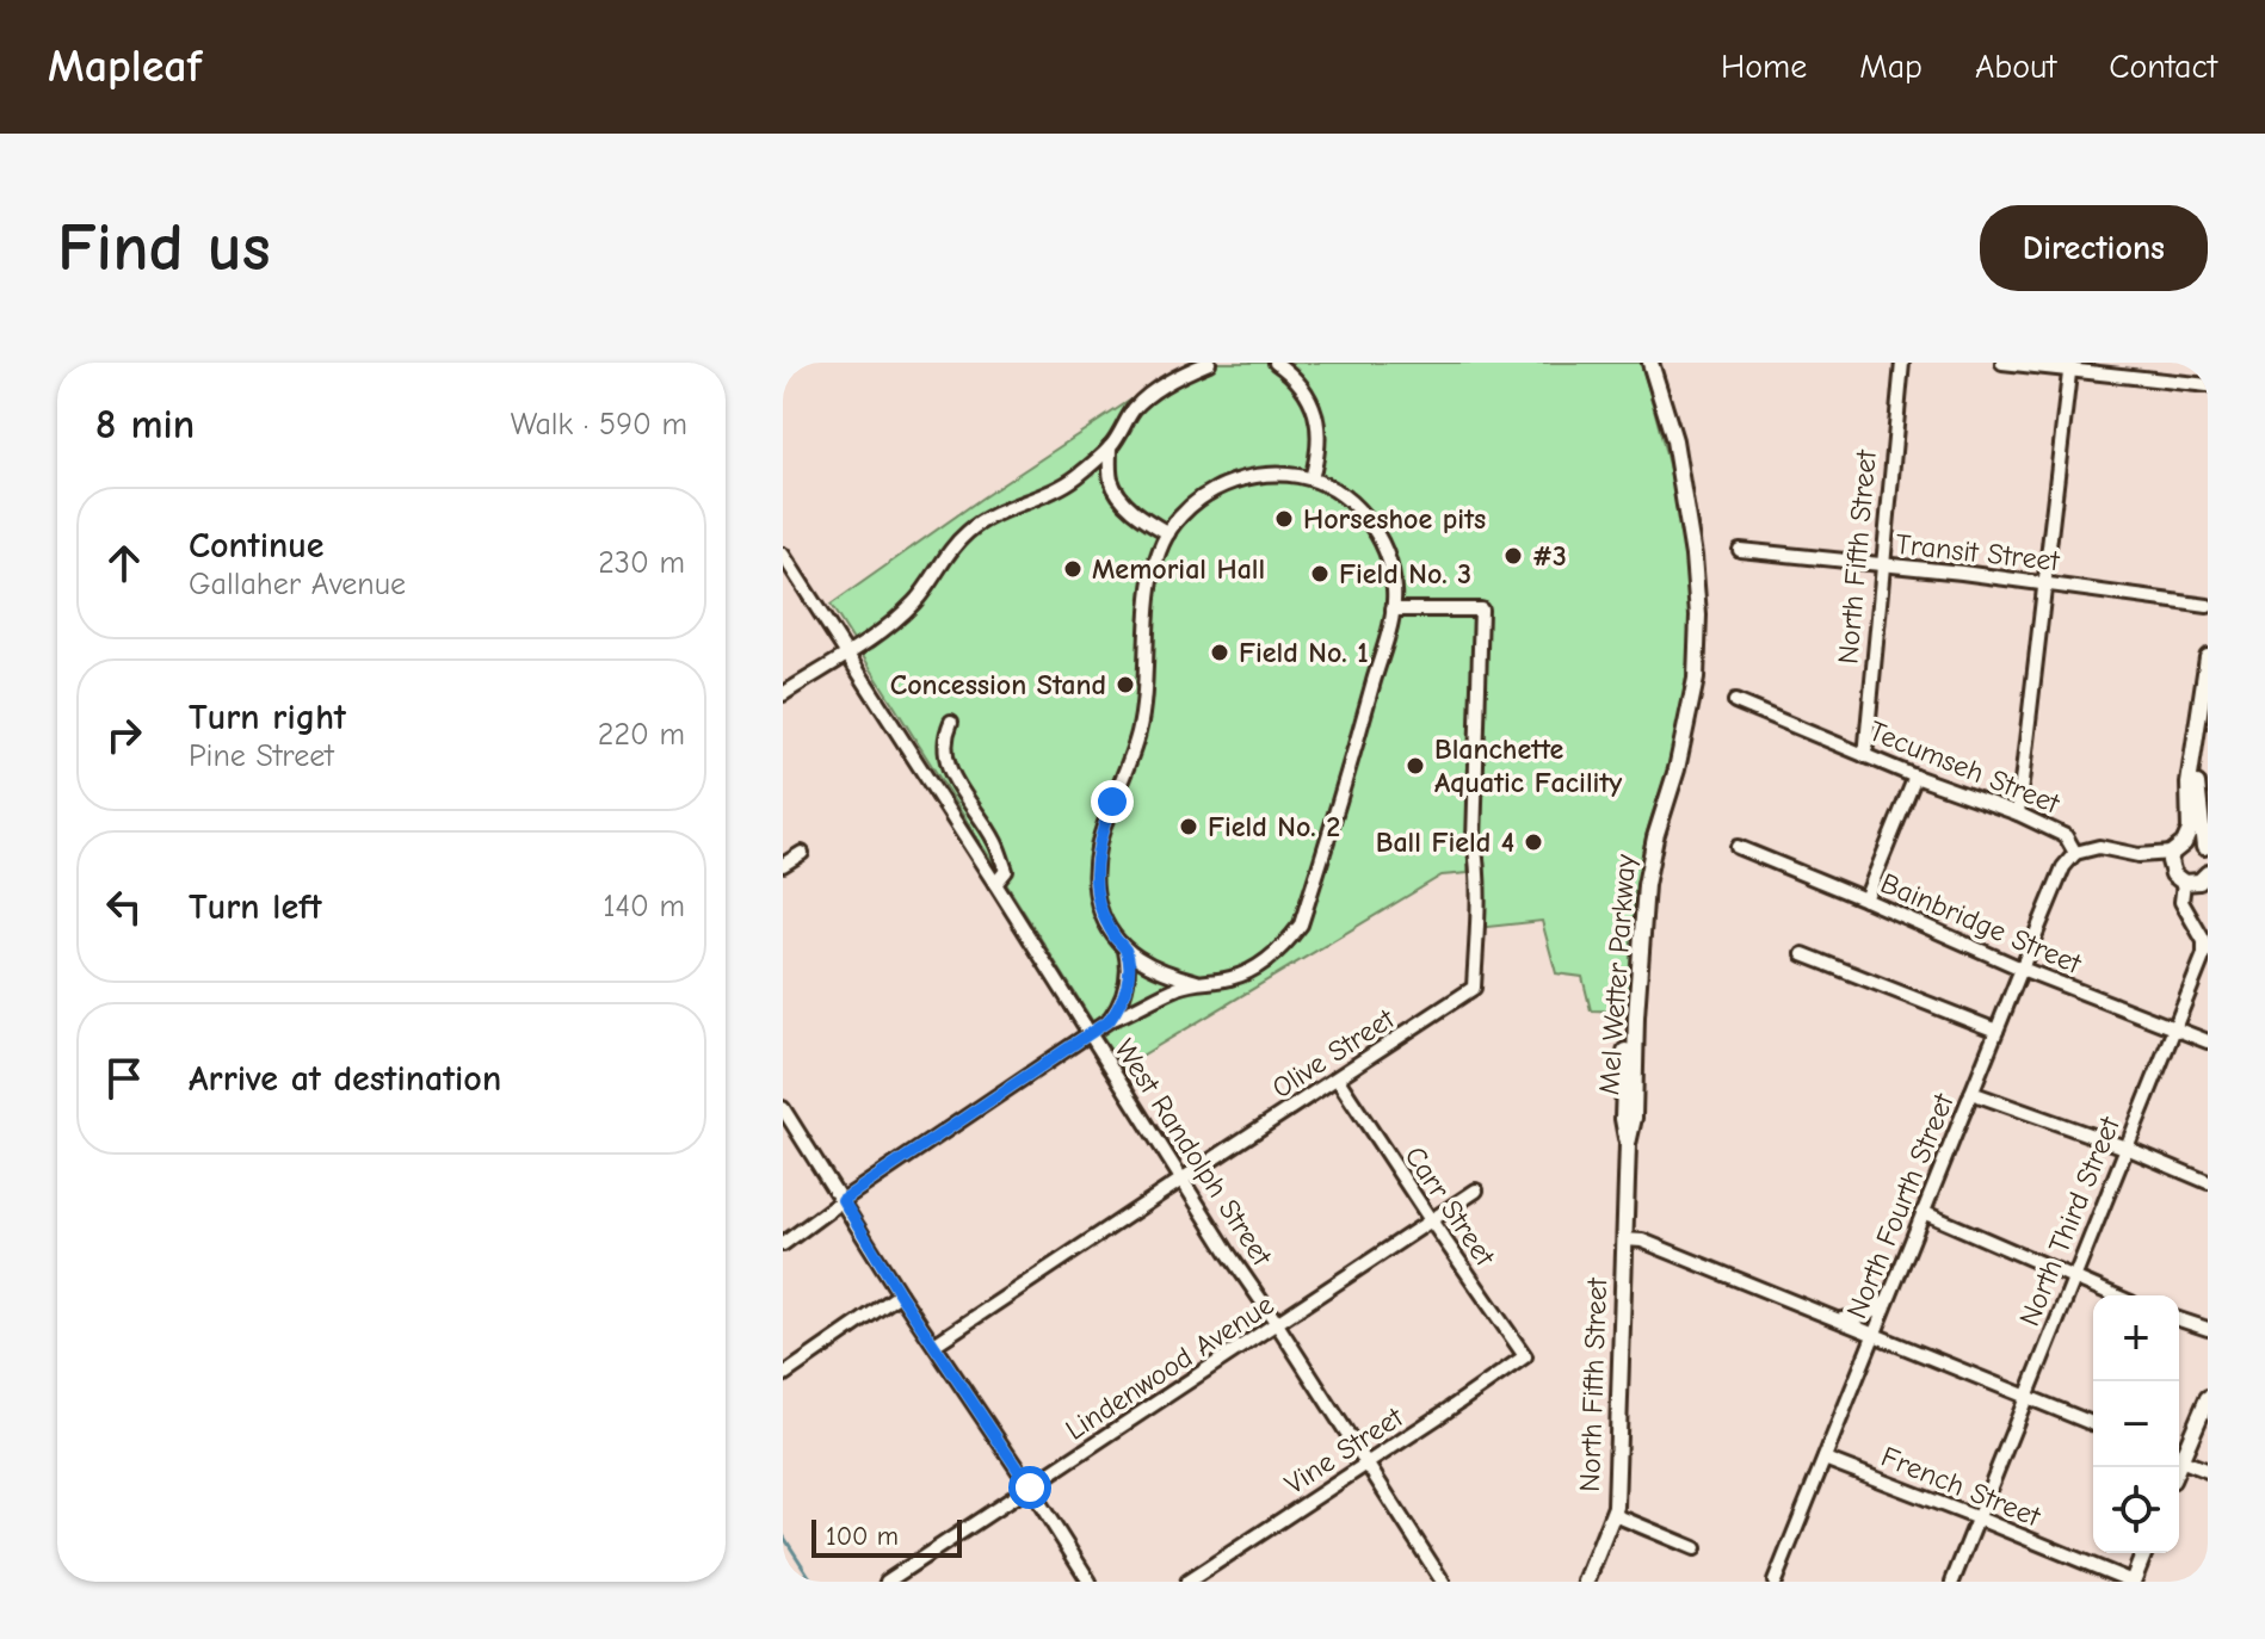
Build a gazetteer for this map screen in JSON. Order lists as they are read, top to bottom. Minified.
{"streets":{"main road":["North Fifth Street","Mel Wetter Parkway","North Third Street"],"street":["Transit Street","Tecumseh Street","Bainbridge Street","Olive Street","West Randolph Street","Carr Street","North Fourth Street","Lindenwood Avenue","Vine Street","French Street"]},"crossings":[["Transit Street","North Fifth Street"],["North Fifth Street","Tecumseh Street"],["North Fifth Street","Mel Wetter Parkway"],["Tecumseh Street","North Fourth Street"],["Tecumseh Street","North Third Street"],["Bainbridge Street","North Fourth Street"],["Bainbridge Street","North Third Street"],["Olive Street","West Randolph Street"],["Olive Street","Carr Street"],["West Randolph Street","Lindenwood Avenue"],["West Randolph Street","Vine Street"],["Carr Street","Lindenwood Avenue"],["Carr Street","Vine Street"],["North Fourth Street","French Street"],["North Third Street","French Street"]],"places":["Horseshoe pits","#3","Memorial Hall","Field No. 3","Field No. 1","Concession Stand","Blanchette Aquatic Facility","Field No. 2","Ball Field 4"],"scale_bar":"100 m","page":{"header":"Mapleaf","nav":["Home","Map","About","Contact"],"buttons":"Directions","title":"Find us","heading":["8 min","Walk · 590 m"],"list":[["Continue","Gallaher Avenue","230 m"],["Turn right","Pine Street","220 m"],["Turn left","140 m"],"Arrive at destination"],"map_buttons":["+","−"],"scale":"100 m"}}
